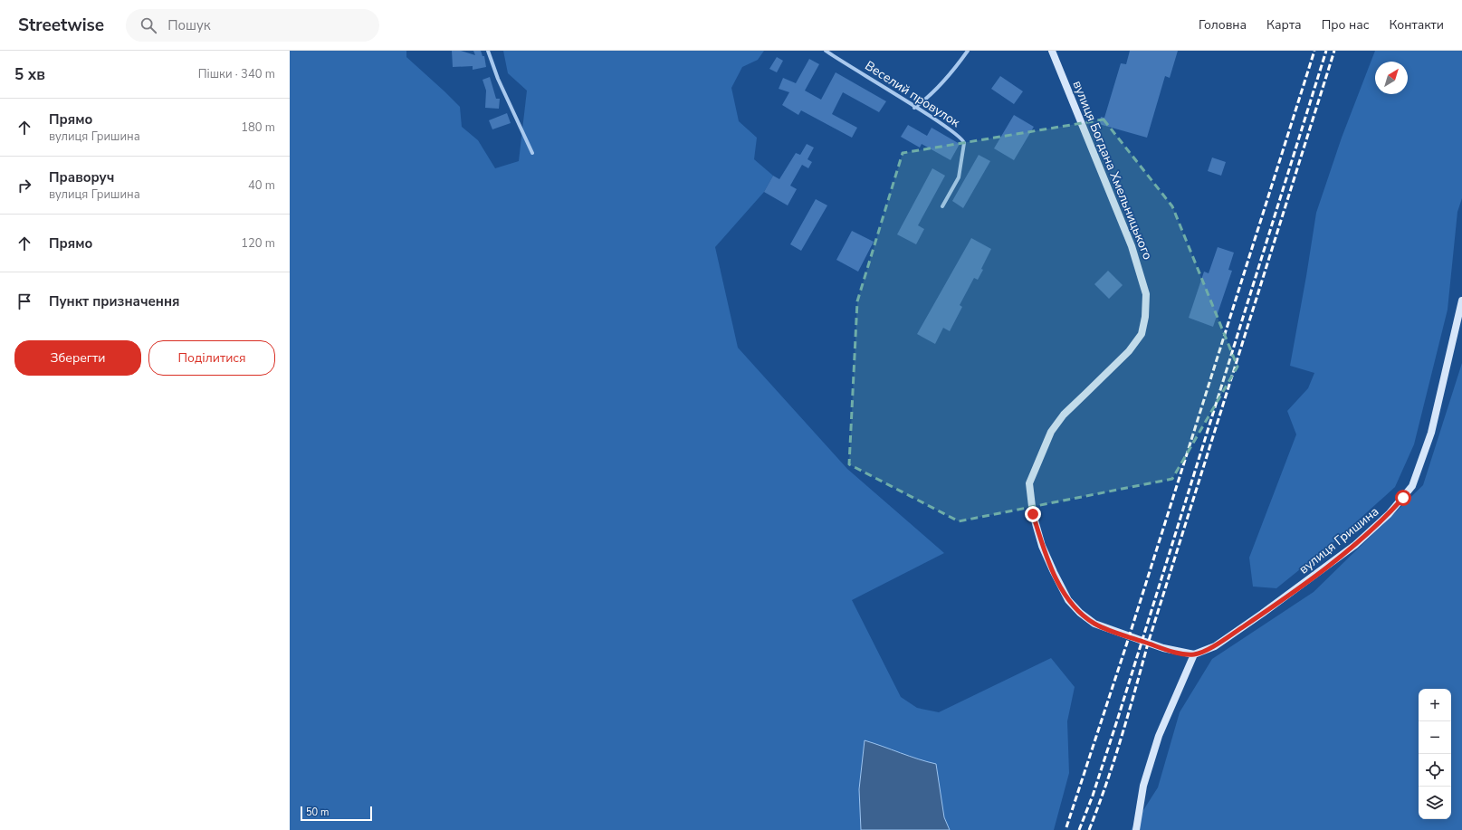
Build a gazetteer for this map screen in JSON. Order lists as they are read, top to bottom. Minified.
{"streets":{"street":["Веселий провулок","вулиця Богдана Хмельницького","вулиця Гришина"]},"crossings":[["вулиця Богдана Хмельницького","вулиця Гришина"]],"scale_bar":"50 m","north":"top right","page":{"header":"Streetwise","search":"Пошук","nav":["Головна","Карта","Про нас","Контакти"],"heading":["5 хв","Пішки · 340 m"],"list":[["Прямо","вулиця Гришина","180 m"],["Праворуч","вулиця Гришина","40 m"],["Прямо","120 m"],"Пункт призначення"],"buttons":["Зберегти","Поділитися"],"map_buttons":["+","−"],"scale":"50 m"}}
